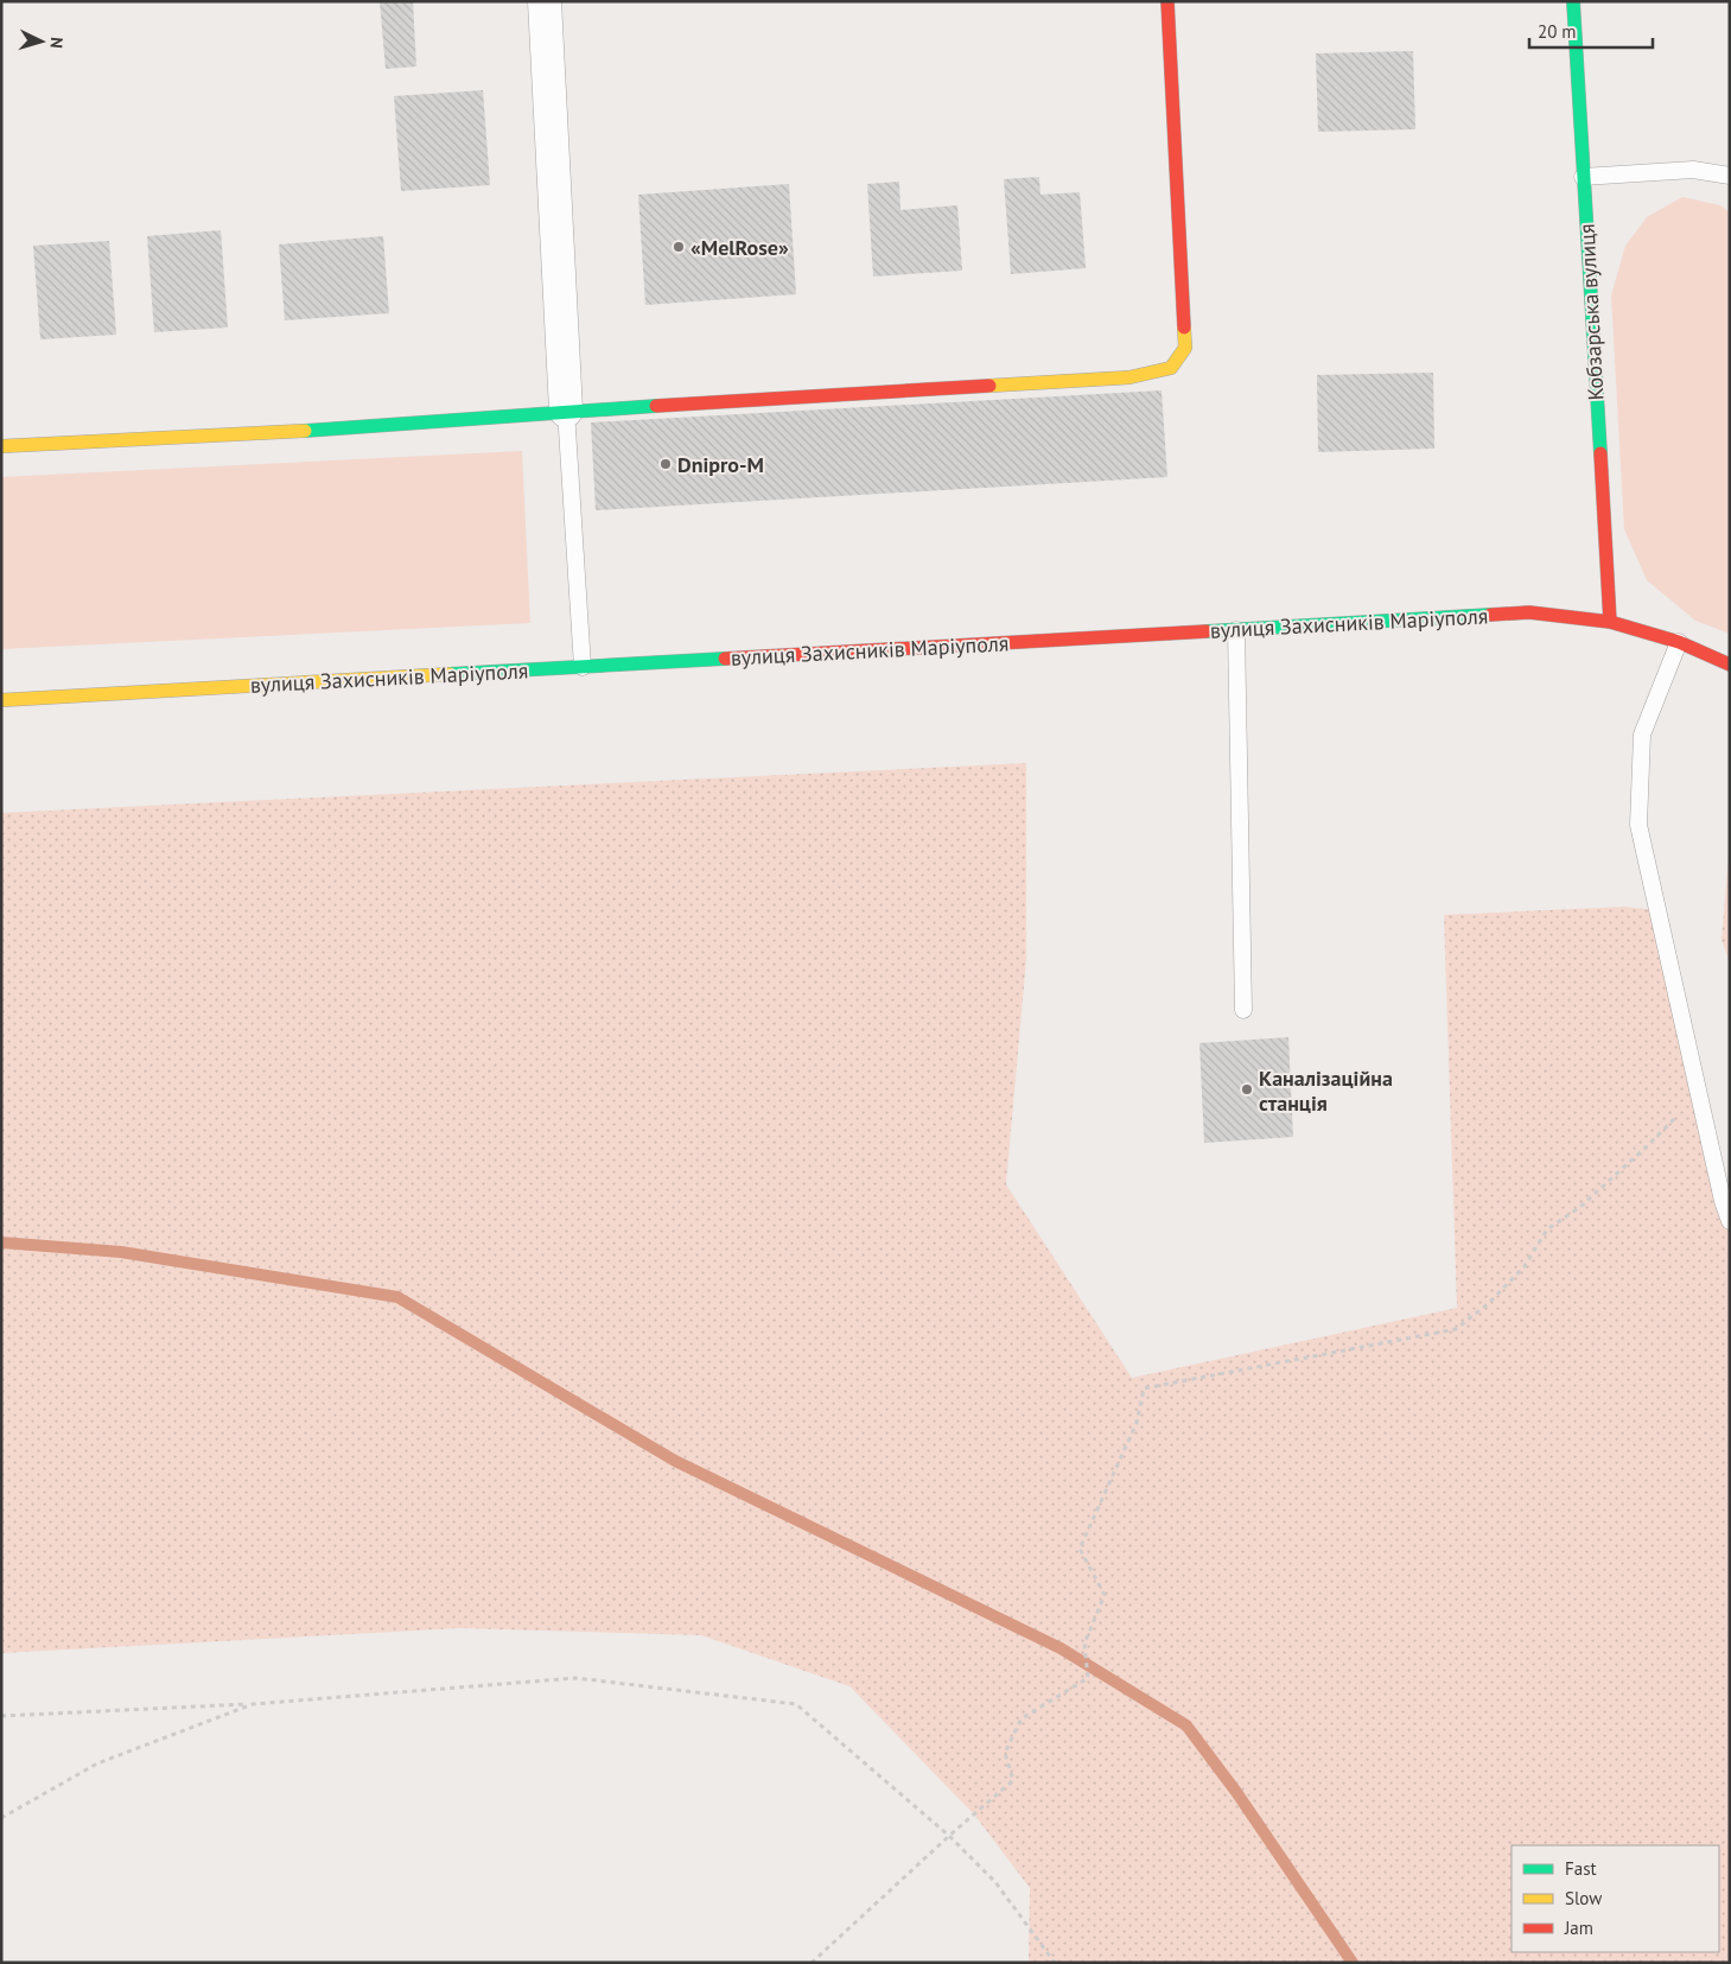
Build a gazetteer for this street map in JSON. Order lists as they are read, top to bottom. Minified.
{"streets":{"street":["Кобзарська вулиця","вулиця Захисників Маріуполя"]},"crossings":[["Кобзарська вулиця","вулиця Захисників Маріуполя"]],"places":["«MelRose»","Dnipro-M","Каналізаційна станція"],"legend":["Fast","Slow","Jam"],"scale_bar":"20 m","north":"right"}
